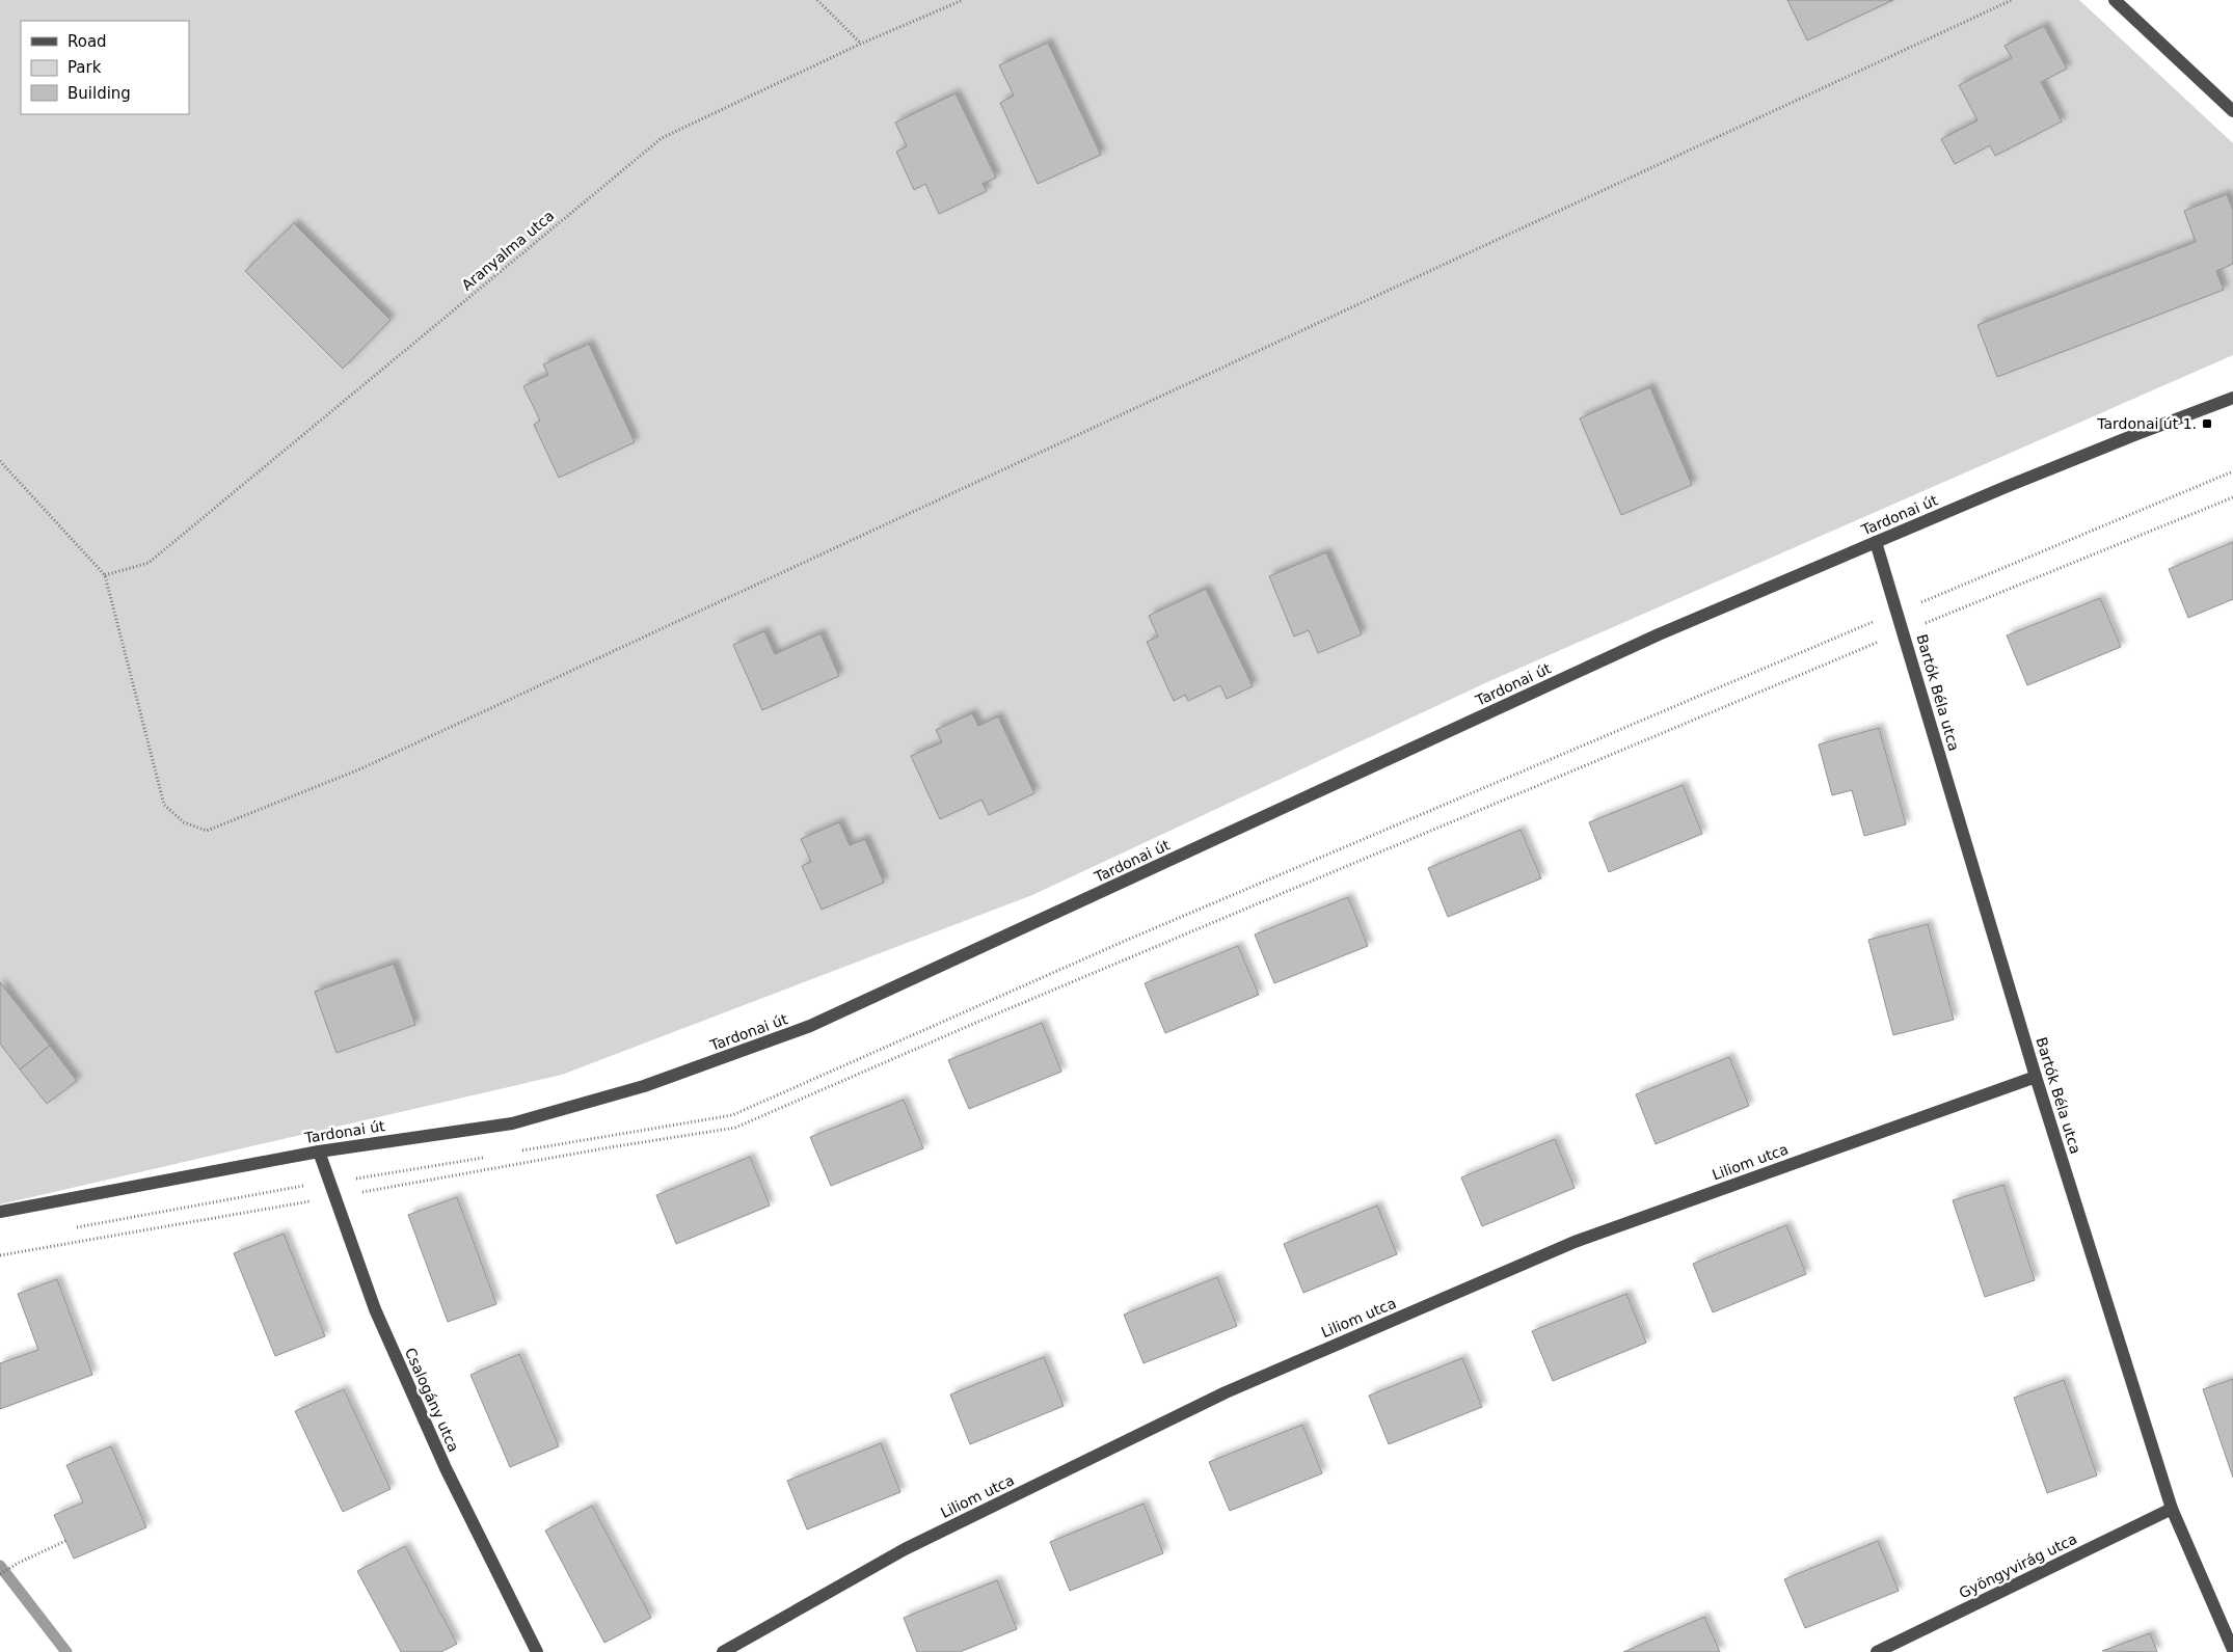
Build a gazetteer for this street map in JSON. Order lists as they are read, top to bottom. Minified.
{"streets":{"street":["Tardonai út","Bartók Béla utca","Liliom utca","Csalogány utca","Gyöngyvirág utca"],"path":["Aranyalma utca"]},"crossings":[["Tardonai út","Bartók Béla utca"],["Tardonai út","Csalogány utca"],["Bartók Béla utca","Liliom utca"],["Bartók Béla utca","Gyöngyvirág utca"]],"places":{"transit":["Tardonai út 1."]},"legend":["Road","Park","Building"]}
